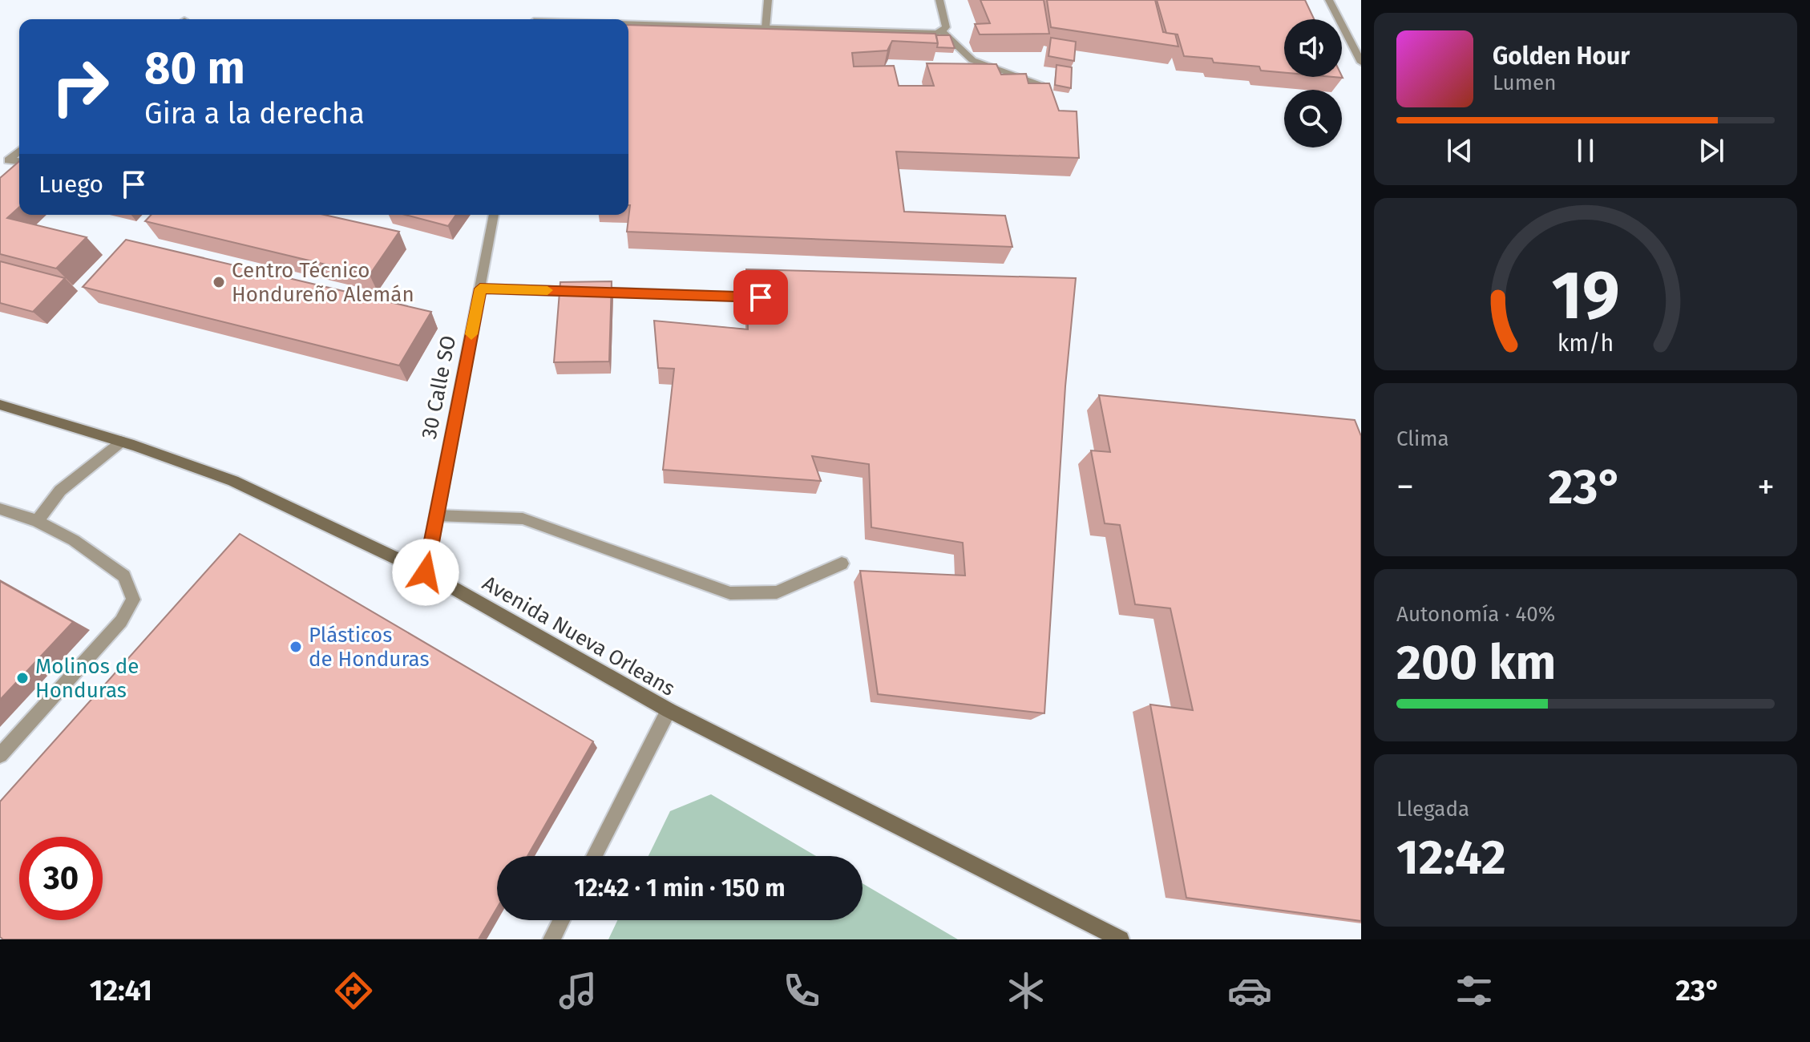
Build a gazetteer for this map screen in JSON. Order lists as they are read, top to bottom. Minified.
{"streets":{"street":["30 Calle SO","Avenida Nueva Orleans"]},"crossings":[["30 Calle SO","Avenida Nueva Orleans"]],"places":["Centro Técnico Hondureño Alemán","Plásticos de Honduras","Molinos de Honduras"],"page":{"turn":["80 m","Gira a la derecha"],"song":["Golden Hour","Lumen"],"then":"Luego","tile":["Clima",["Autonomía · 40%","200 km"],["Llegada","12:42"]],"heat":["−","23°","+"],"limit":"30","trip":"12:42 · 1 min · 150 m","tabs":["12:41","23°"],"gauge":["19","km/h"]}}
